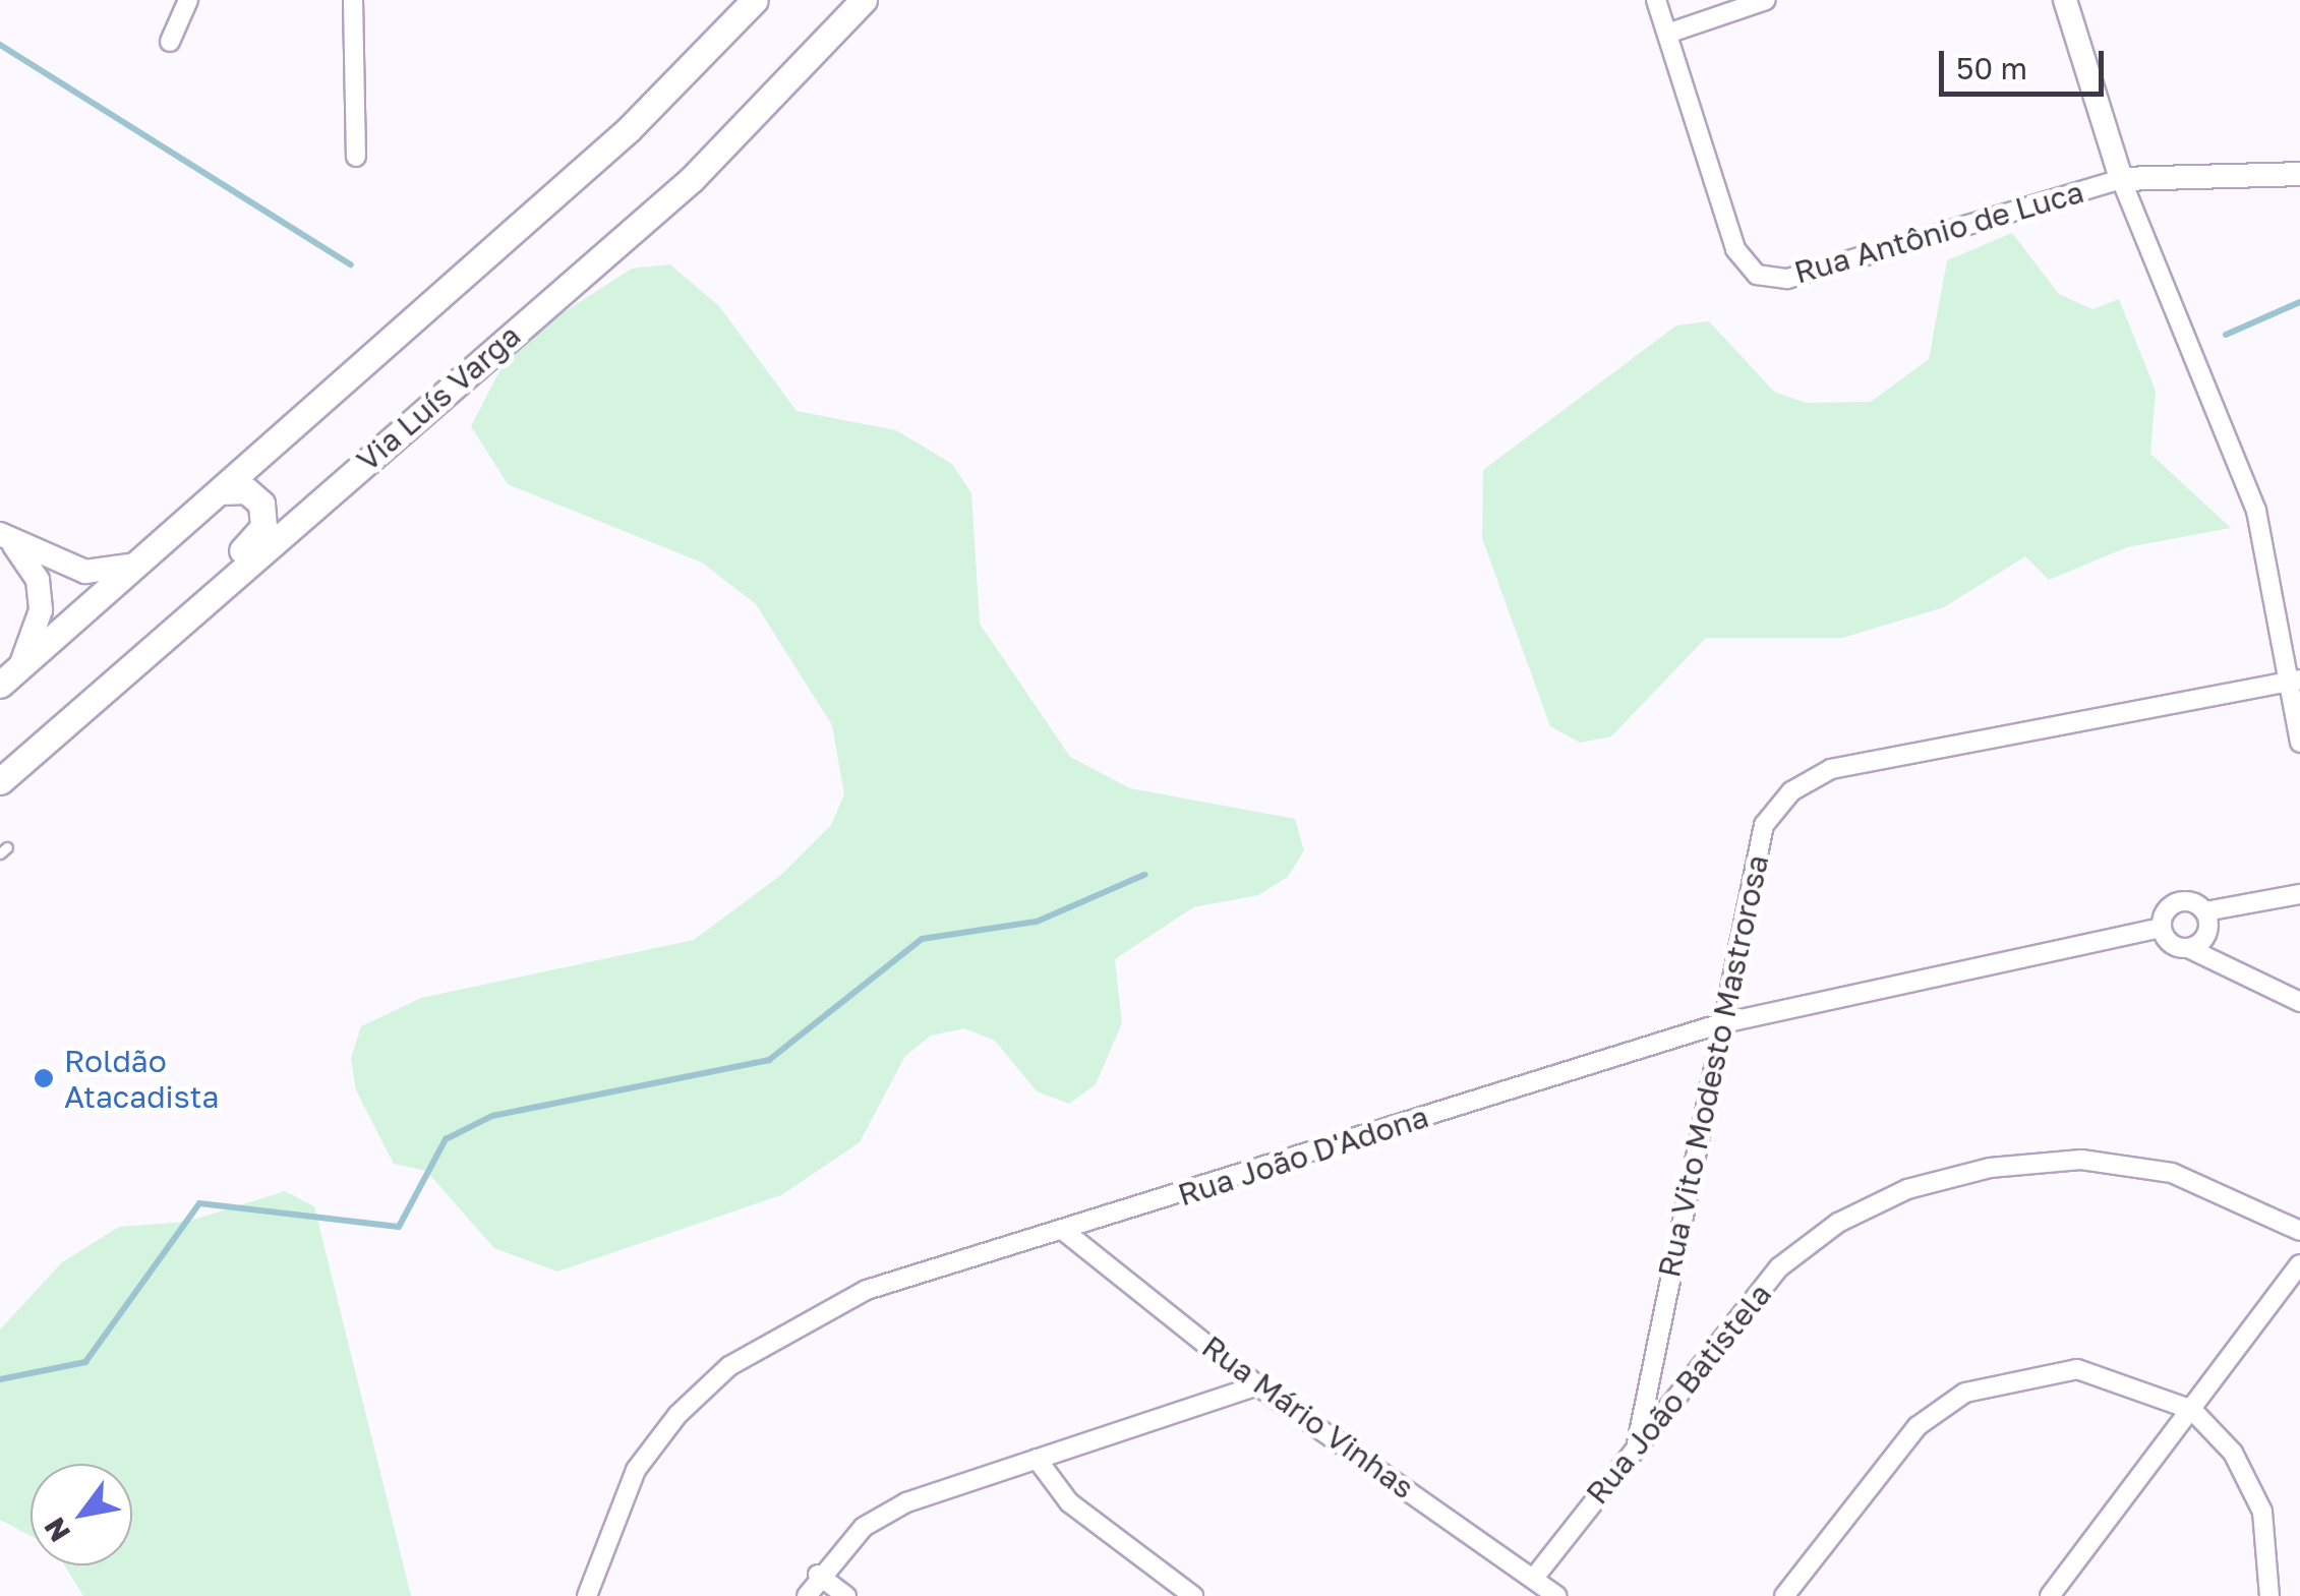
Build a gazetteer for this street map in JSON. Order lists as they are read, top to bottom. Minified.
{"streets":{"main road":["Via Luís Varga"],"street":["Rua Antônio de Luca","Rua Vito Modesto Mastrorosa","Rua João D'Adona","Rua João Batistela","Rua Mário Vinhas"]},"crossings":[["Rua Vito Modesto Mastrorosa","Rua João D'Adona"],["Rua Vito Modesto Mastrorosa","Rua João Batistela"],["Rua João D'Adona","Rua Mário Vinhas"],["Rua João Batistela","Rua Mário Vinhas"]],"places":["Roldão Atacadista"],"scale_bar":"50 m","north":"bottom left"}
